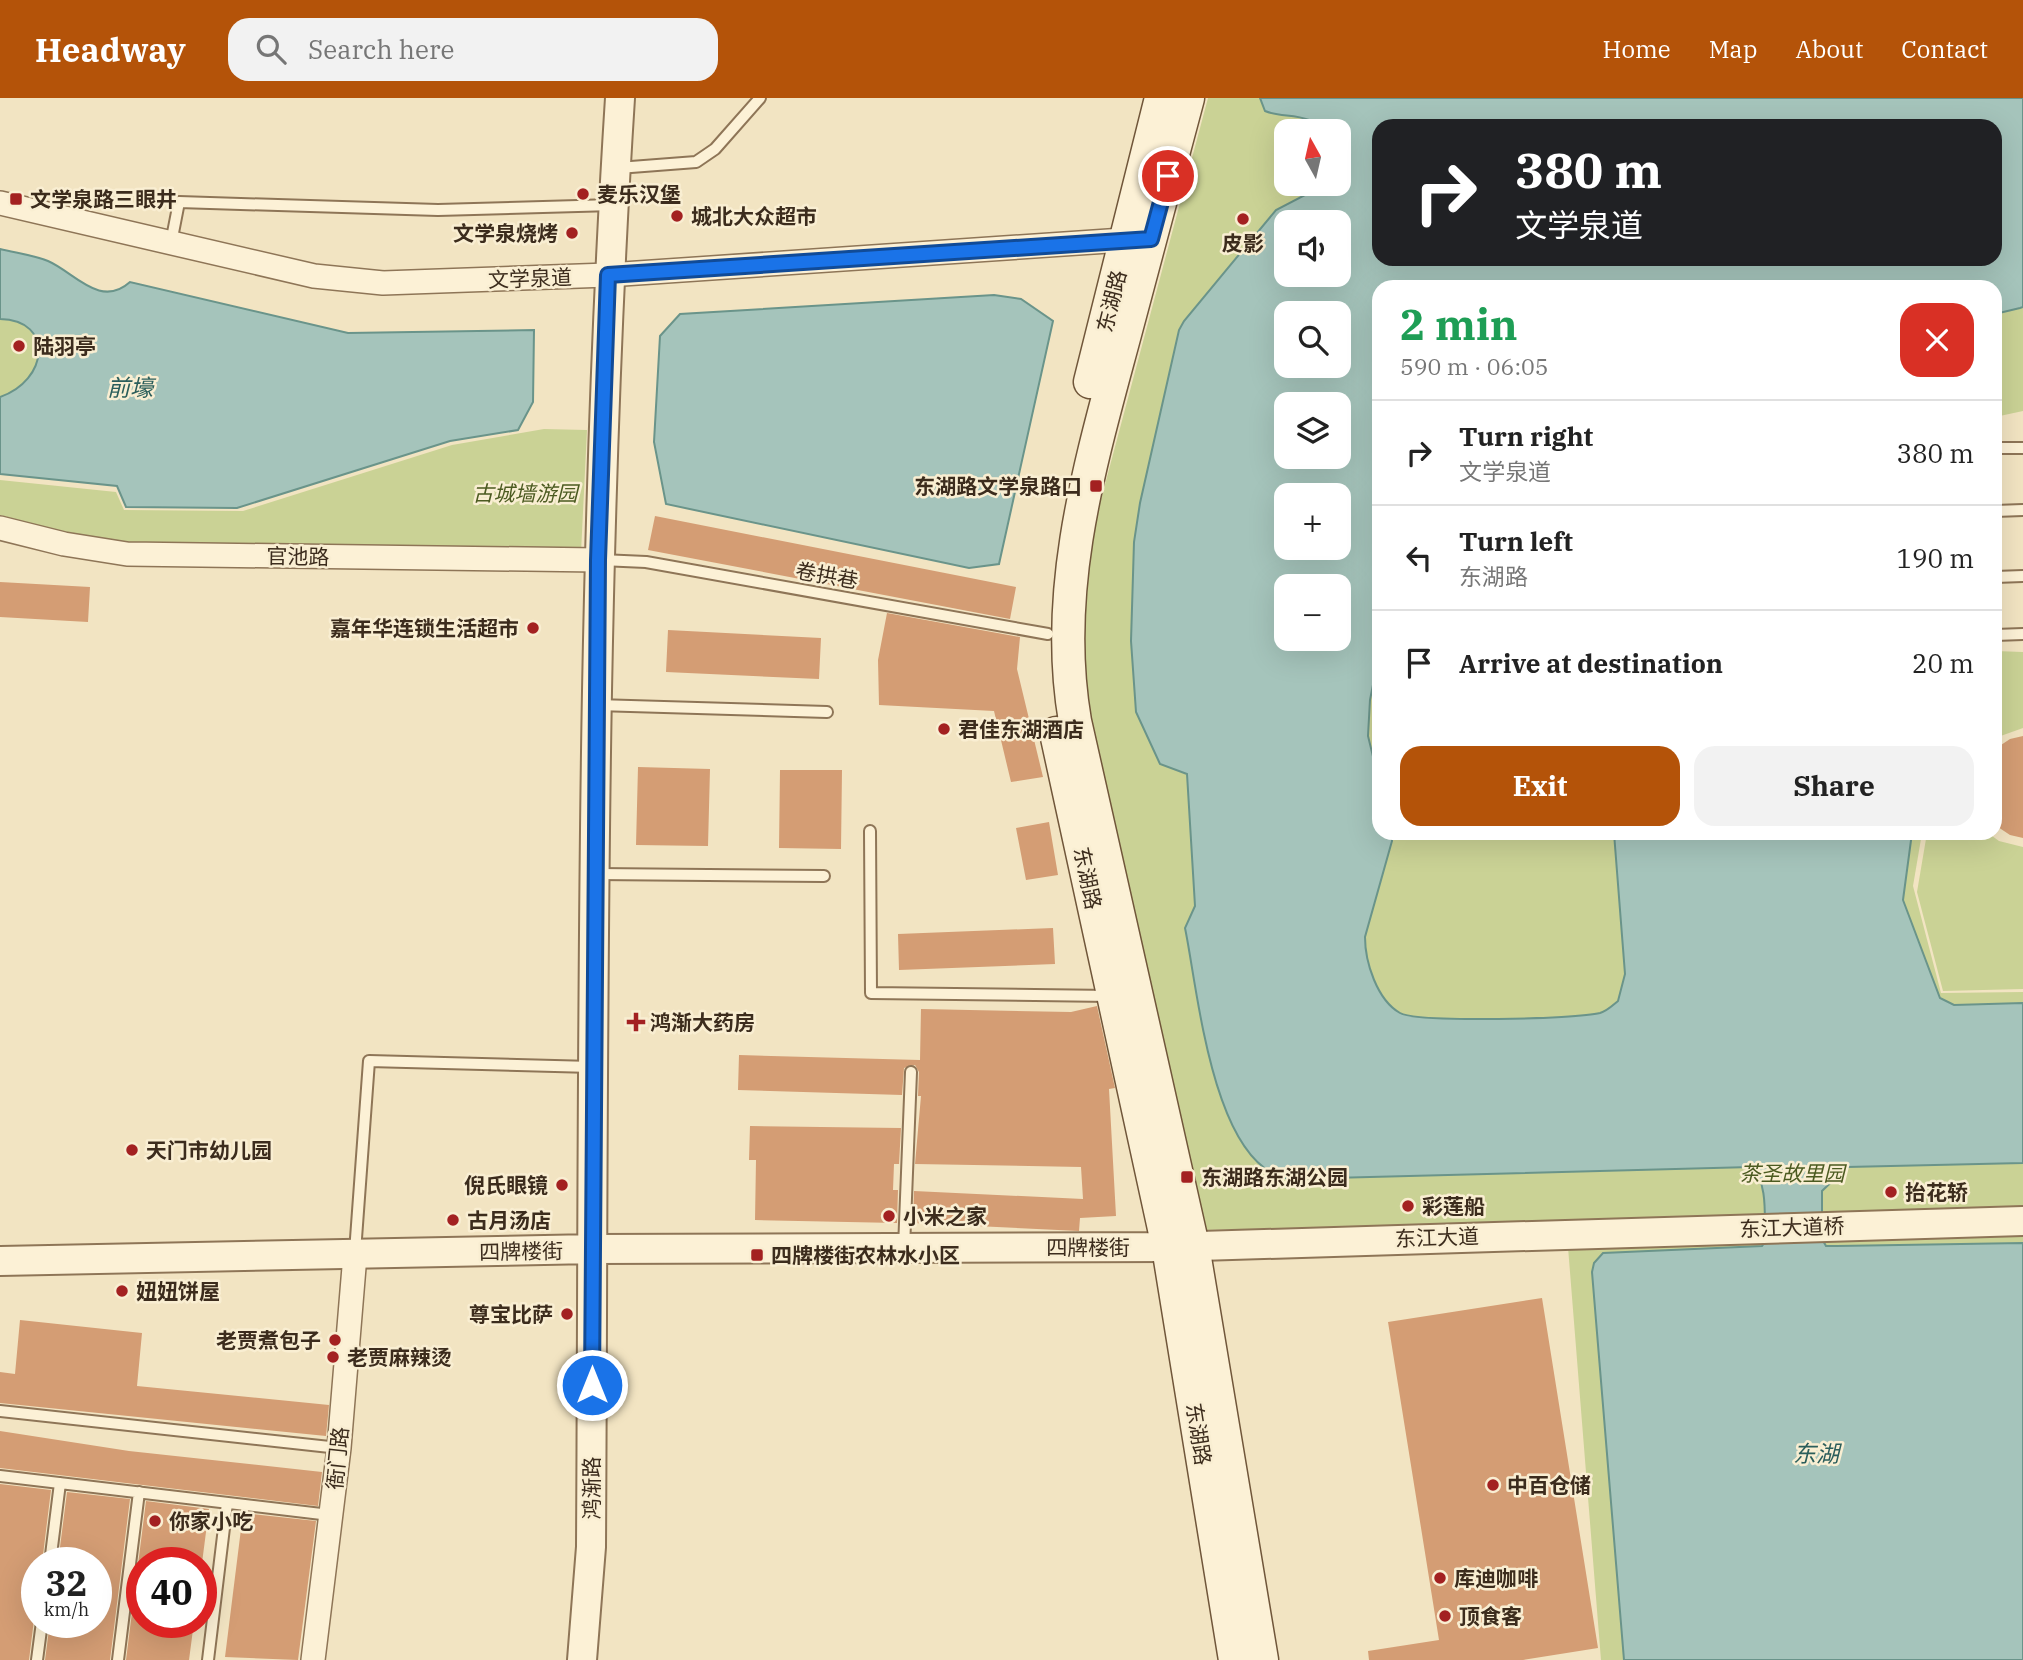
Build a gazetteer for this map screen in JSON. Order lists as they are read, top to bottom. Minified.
{"streets":{"main road":["东湖路"],"street":["文学泉道","官池路","东江大道桥","东江大道","四牌楼街","衙门路","鸿渐路"],"lane":["卷拱巷"]},"crossings":[["文学泉道","东湖路"],["文学泉道","鸿渐路"],["东湖路","卷拱巷"],["东湖路","东江大道"],["东湖路","四牌楼街"],["官池路","卷拱巷"],["官池路","鸿渐路"],["卷拱巷","鸿渐路"],["东江大道桥","东江大道"],["东江大道","四牌楼街"],["四牌楼街","衙门路"],["四牌楼街","鸿渐路"]],"water":["前壕","东湖"],"parks":["古城墙游园","茶圣故里园"],"places":{"other":["麦乐汉堡","城北大众超市","皮影","文学泉烧烤","陆羽亭","嘉年华连锁生活超市","君佳东湖酒店","天门市幼儿园","倪氏眼镜","抬花轿","彩莲船","小米之家","古月汤店","妞妞饼屋","尊宝比萨","老贾煮包子","老贾麻辣烫","中百仓储","你家小吃","库迪咖啡","顶食客"],"transit":["文学泉路三眼井","东湖路文学泉路口","东湖路东湖公园","四牌楼街农林水小区"],"health":["鸿渐大药房"]},"north":"top","page":{"header":"Headway","search":"Search here","nav":["Home","Map","About","Contact"],"map_buttons":["+","−"],"turn":["380 m","文学泉道"],"heading":["2 min","590 m · 06:05"],"list":[{"name":"Turn right","note":"文学泉道","value":"380 m"},{"name":"Turn left","note":"东湖路","value":"190 m"},{"name":"Arrive at destination","value":"20 m"}],"buttons":["Exit","Share"],"speed":"32 km/h","limit":"40"}}
